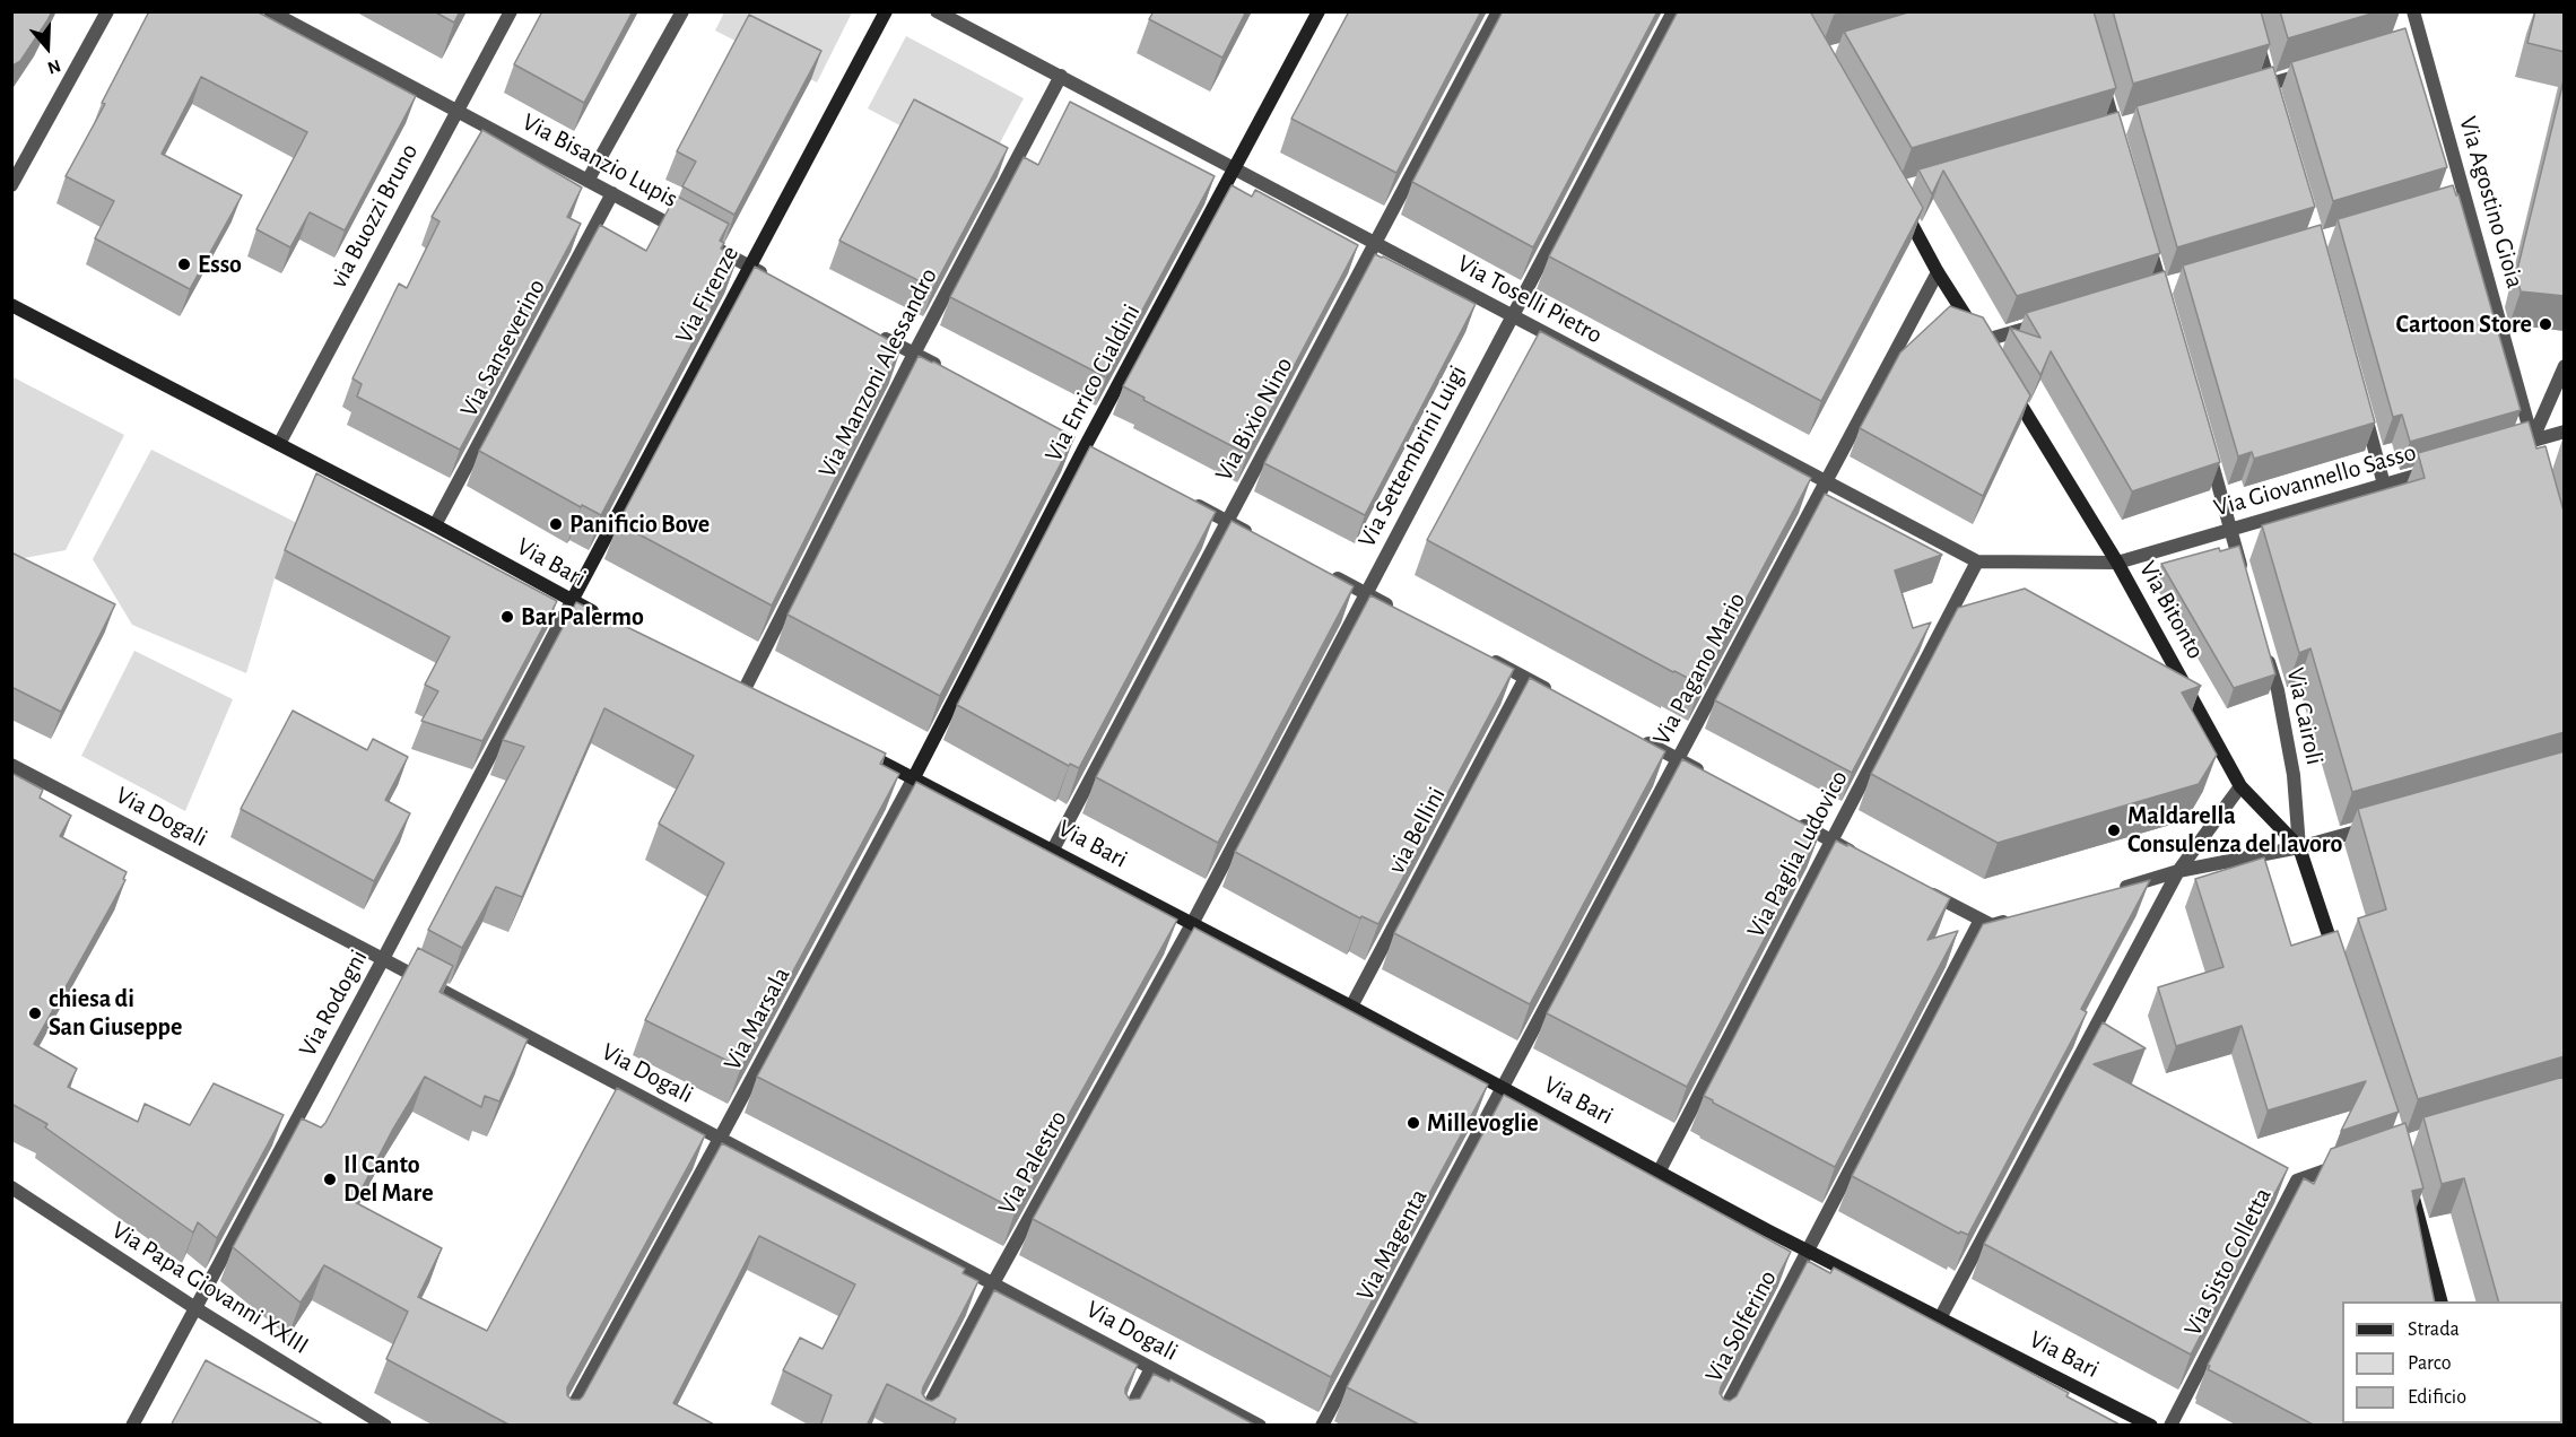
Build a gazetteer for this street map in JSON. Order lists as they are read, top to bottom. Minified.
{"streets":{"main road":["Via Firenze","Via Enrico Cialdini","Via Bari","Via Bitonto"],"street":["Via Bisanzio Lupis","Via Agostino Gioia","via Buozzi Bruno","Via Toselli Pietro","Via Sanseverino","Via Manzoni Alessandro","Via Bixio Nino","Via Settembrini Luigi","Via Giovannello Sasso","Via Pagano Mario","Via Cairoli","Via Dogali","via Bellini","Via Paglia Ludovico","Via Rodogni","Via Marsala","Via Palestro","Via Magenta","Via Sisto Colletta","Via Papa Giovanni XXIII","Via Solferino"]},"crossings":[["Via Bisanzio Lupis","via Buozzi Bruno"],["Via Bisanzio Lupis","Via Firenze"],["Via Bisanzio Lupis","Via Sanseverino"],["via Buozzi Bruno","Via Bari"],["Via Firenze","Via Bari"],["Via Firenze","Via Rodogni"],["Via Toselli Pietro","Via Manzoni Alessandro"],["Via Toselli Pietro","Via Enrico Cialdini"],["Via Toselli Pietro","Via Bixio Nino"],["Via Toselli Pietro","Via Settembrini Luigi"],["Via Toselli Pietro","Via Giovannello Sasso"],["Via Toselli Pietro","Via Bitonto"],["Via Toselli Pietro","Via Pagano Mario"],["Via Toselli Pietro","Via Paglia Ludovico"],["Via Sanseverino","Via Bari"],["Via Enrico Cialdini","Via Bari"],["Via Enrico Cialdini","Via Marsala"],["Via Bixio Nino","Via Bari"],["Via Settembrini Luigi","Via Bari"],["Via Settembrini Luigi","Via Palestro"],["Via Giovannello Sasso","Via Bitonto"],["Via Bari","Via Pagano Mario"],["Via Bari","via Bellini"],["Via Bari","Via Paglia Ludovico"],["Via Bari","Via Rodogni"],["Via Bari","Via Marsala"],["Via Bari","Via Palestro"],["Via Bari","Via Magenta"],["Via Bari","Via Solferino"],["Via Bitonto","Via Cairoli"],["Via Pagano Mario","Via Magenta"],["Via Dogali","Via Rodogni"],["Via Dogali","Via Marsala"],["Via Dogali","Via Palestro"],["Via Rodogni","Via Papa Giovanni XXIII"]],"places":["Esso","Cartoon Store","Panificio Bove","Bar Palermo","Maldarella Consulenza del lavoro","chiesa di San Giuseppe","Millevoglie","Il Canto Del Mare"],"legend":["Strada","Parco","Edificio"],"north":"bottom"}
